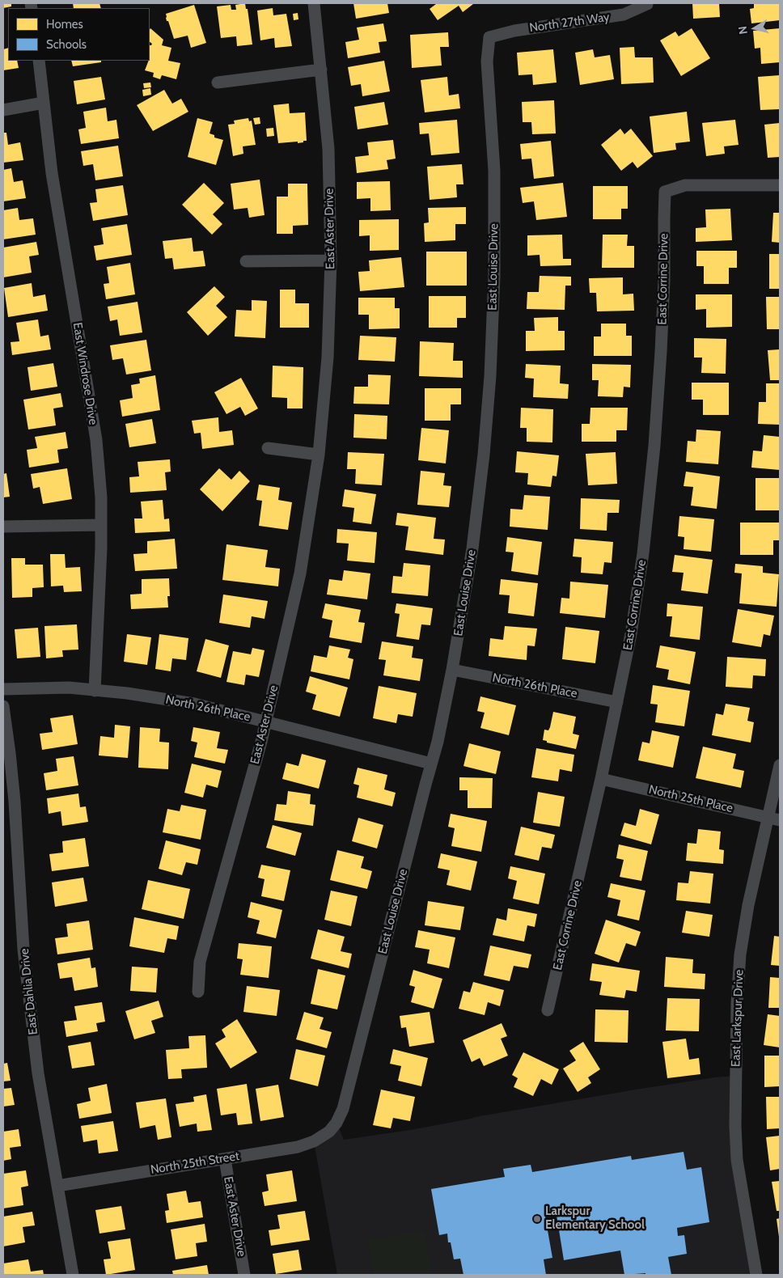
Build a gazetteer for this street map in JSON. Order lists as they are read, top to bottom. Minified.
{"streets":{"street":["North 27th Way","East Aster Drive","East Louise Drive","East Corrine Drive","East Windrose Drive","North 26th Place","North 25th Place","East Dahlia Drive","East Larkspur Drive","North 25th Street"]},"crossings":[["North 27th Way","East Louise Drive"],["East Aster Drive","North 26th Place"],["East Aster Drive","North 25th Street"],["East Louise Drive","North 26th Place"],["East Louise Drive","North 25th Street"],["East Corrine Drive","North 26th Place"],["East Corrine Drive","North 25th Place"],["East Windrose Drive","North 26th Place"],["North 25th Place","East Larkspur Drive"],["East Dahlia Drive","North 25th Street"]],"places":["Larkspur Elementary School"],"legend":["Homes","Schools"],"north":"left"}
